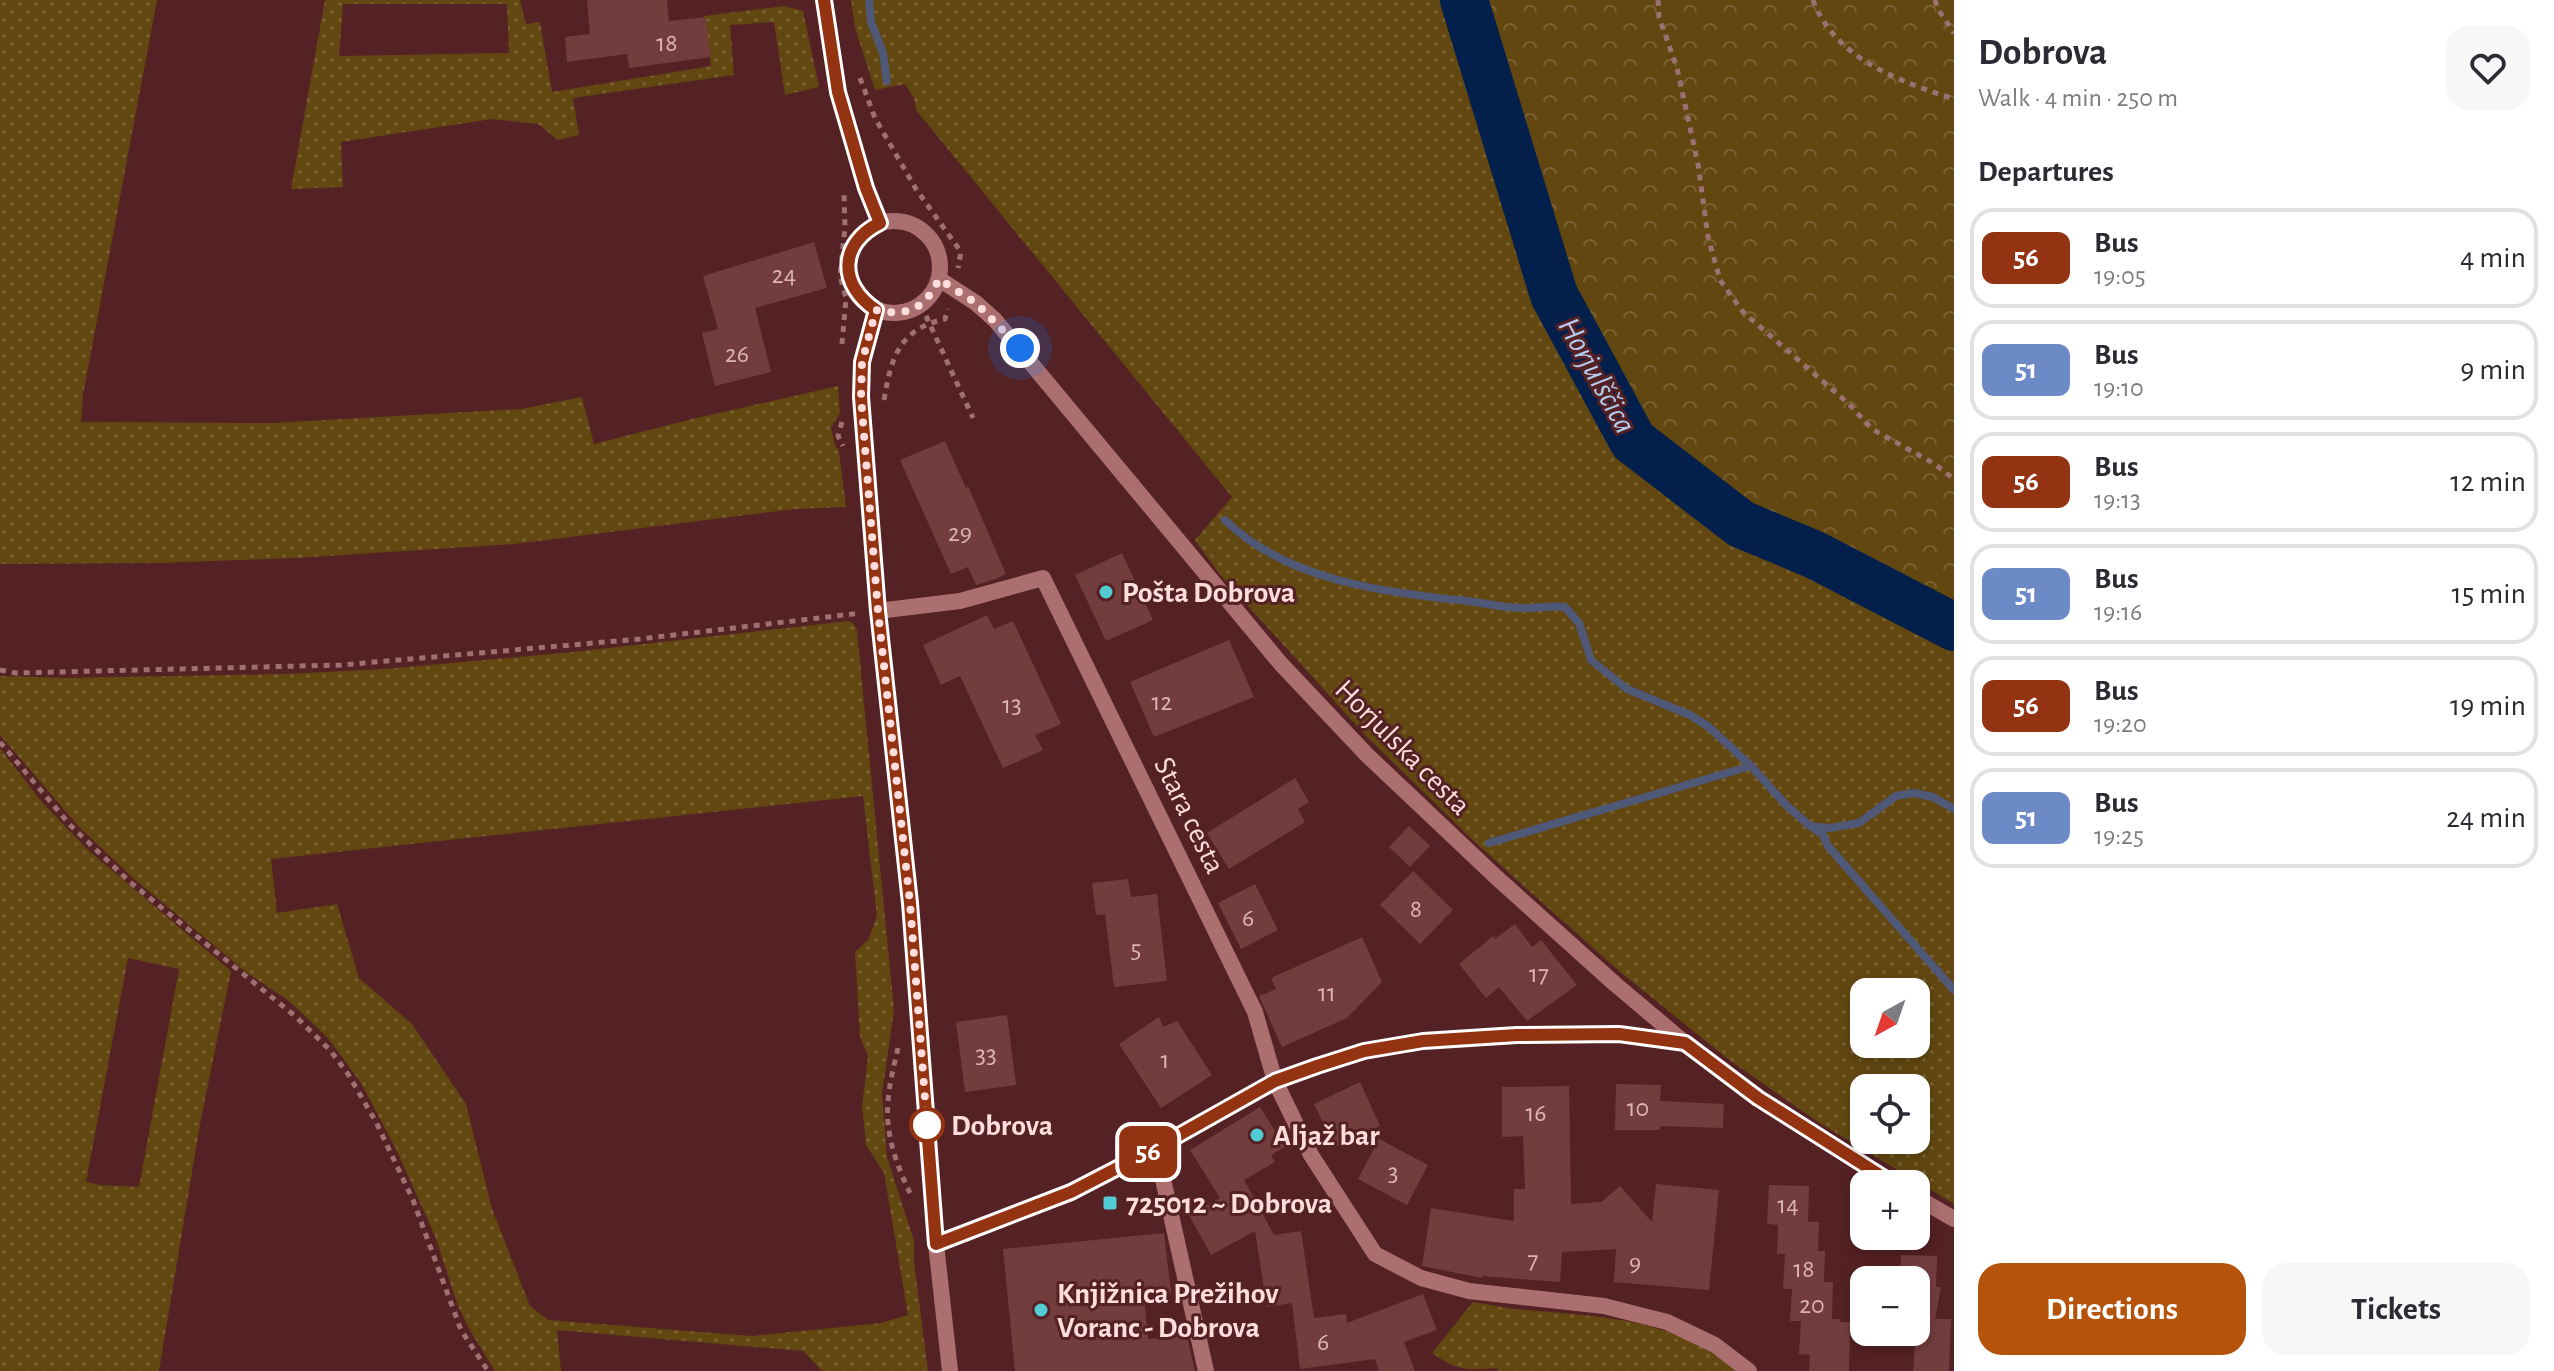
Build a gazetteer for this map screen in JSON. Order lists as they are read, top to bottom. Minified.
{"streets":{"street":["Horjulska cesta","Stara cesta"]},"water":["Horjulščica"],"places":{"other":["Pošta Dobrova","Dobrova","Aljaž bar","Knjižnica Prežihov Voranc - Dobrova"],"transit":["725012 ~ Dobrova"]},"lines":["bus line 56"],"house_numbers":["18","24","26","29","12","13","8","6","5","17","11","33","1","10","16","3","14","7","9","18","20","6"],"north":"bottom left","page":{"on_map":"56","heading":[["Dobrova","Walk · 4 min · 250 m"],"Departures"],"list":[{"mark":"56","name":"Bus","note":"19:05","value":"4 min"},{"mark":"51","name":"Bus","note":"19:10","value":"9 min"},{"mark":"56","name":"Bus","note":"19:13","value":"12 min"},{"mark":"51","name":"Bus","note":"19:16","value":"15 min"},{"mark":"56","name":"Bus","note":"19:20","value":"19 min"},{"mark":"51","name":"Bus","note":"19:25","value":"24 min"}],"map_buttons":["+","−"],"buttons":["Directions","Tickets"]}}
